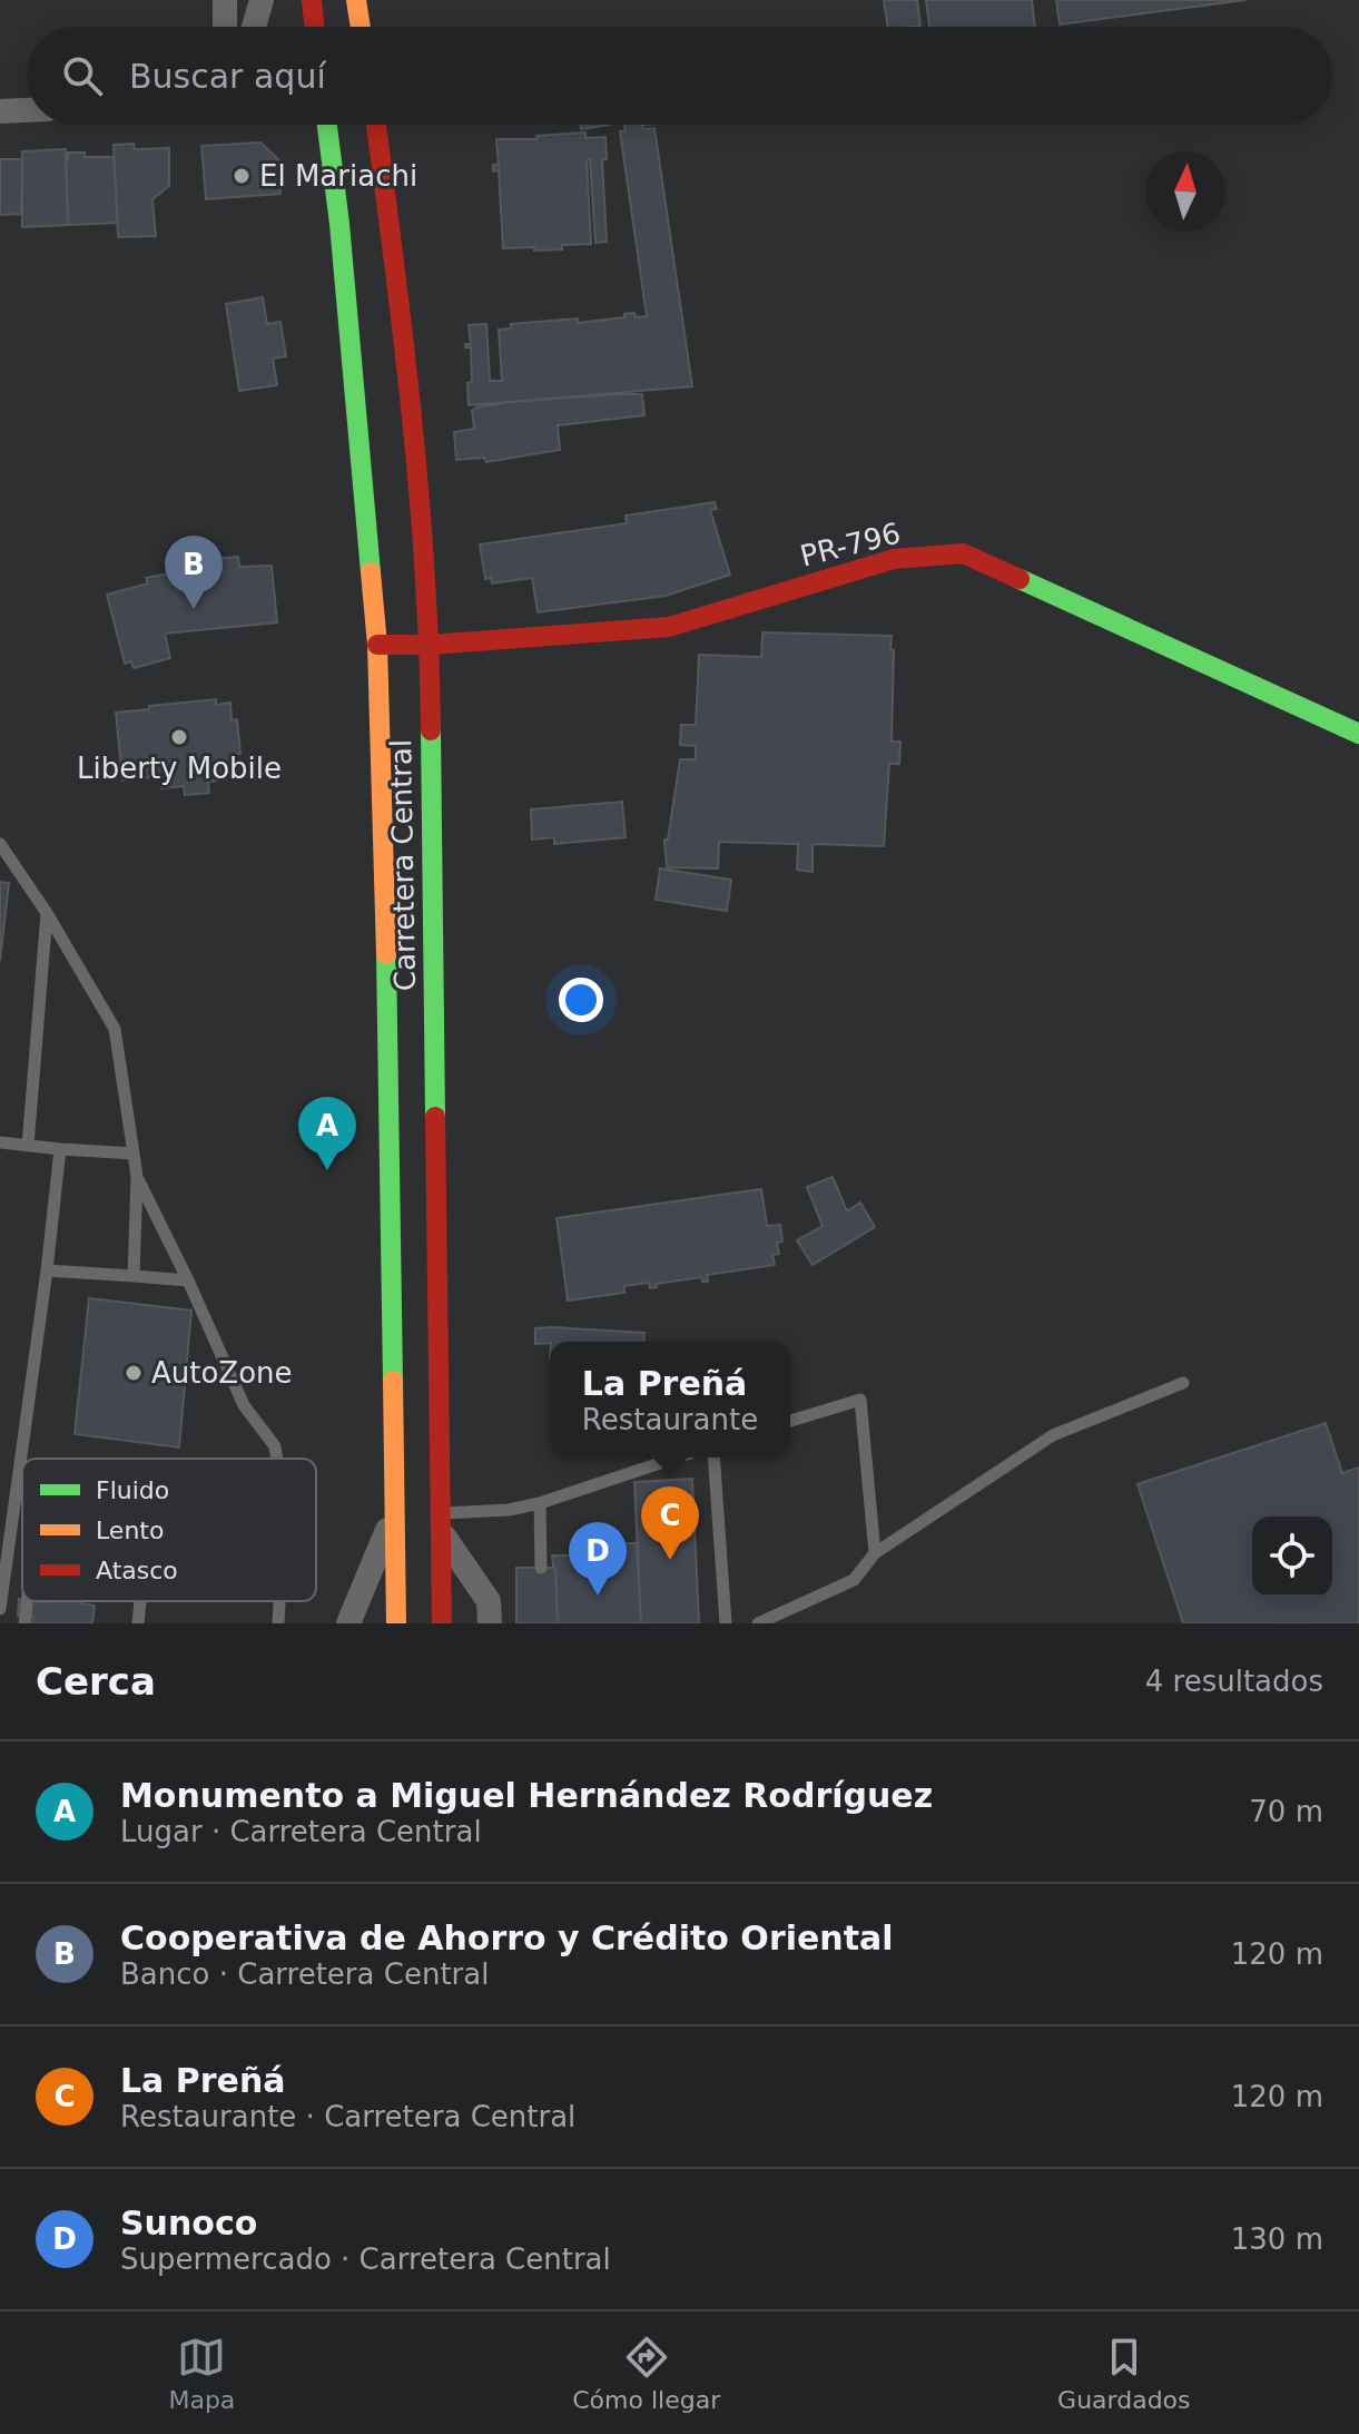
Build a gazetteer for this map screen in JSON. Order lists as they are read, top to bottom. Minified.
{"streets":{"main road":["PR-796","Carretera Central"]},"crossings":[["PR-796","Carretera Central"]],"places":["El Mariachi","Liberty Mobile","AutoZone"],"legend":["Fluido","Lento","Atasco"],"north":"top","page":{"search":"Buscar aquí","pins":["B","A","C","D"],"popup":["La Preñá","Restaurante"],"heading":["Cerca","4 resultados"],"list":[{"mark":"A","name":"Monumento a Miguel Hernández Rodríguez","note":"Lugar · Carretera Central","value":"70 m"},{"mark":"B","name":"Cooperativa de Ahorro y Crédito Oriental","note":"Banco · Carretera Central","value":"120 m"},{"mark":"C","name":"La Preñá","note":"Restaurante · Carretera Central","value":"120 m"},{"mark":"D","name":"Sunoco","note":"Supermercado · Carretera Central","value":"130 m"}],"nav":["Mapa","Cómo llegar","Guardados"]}}
